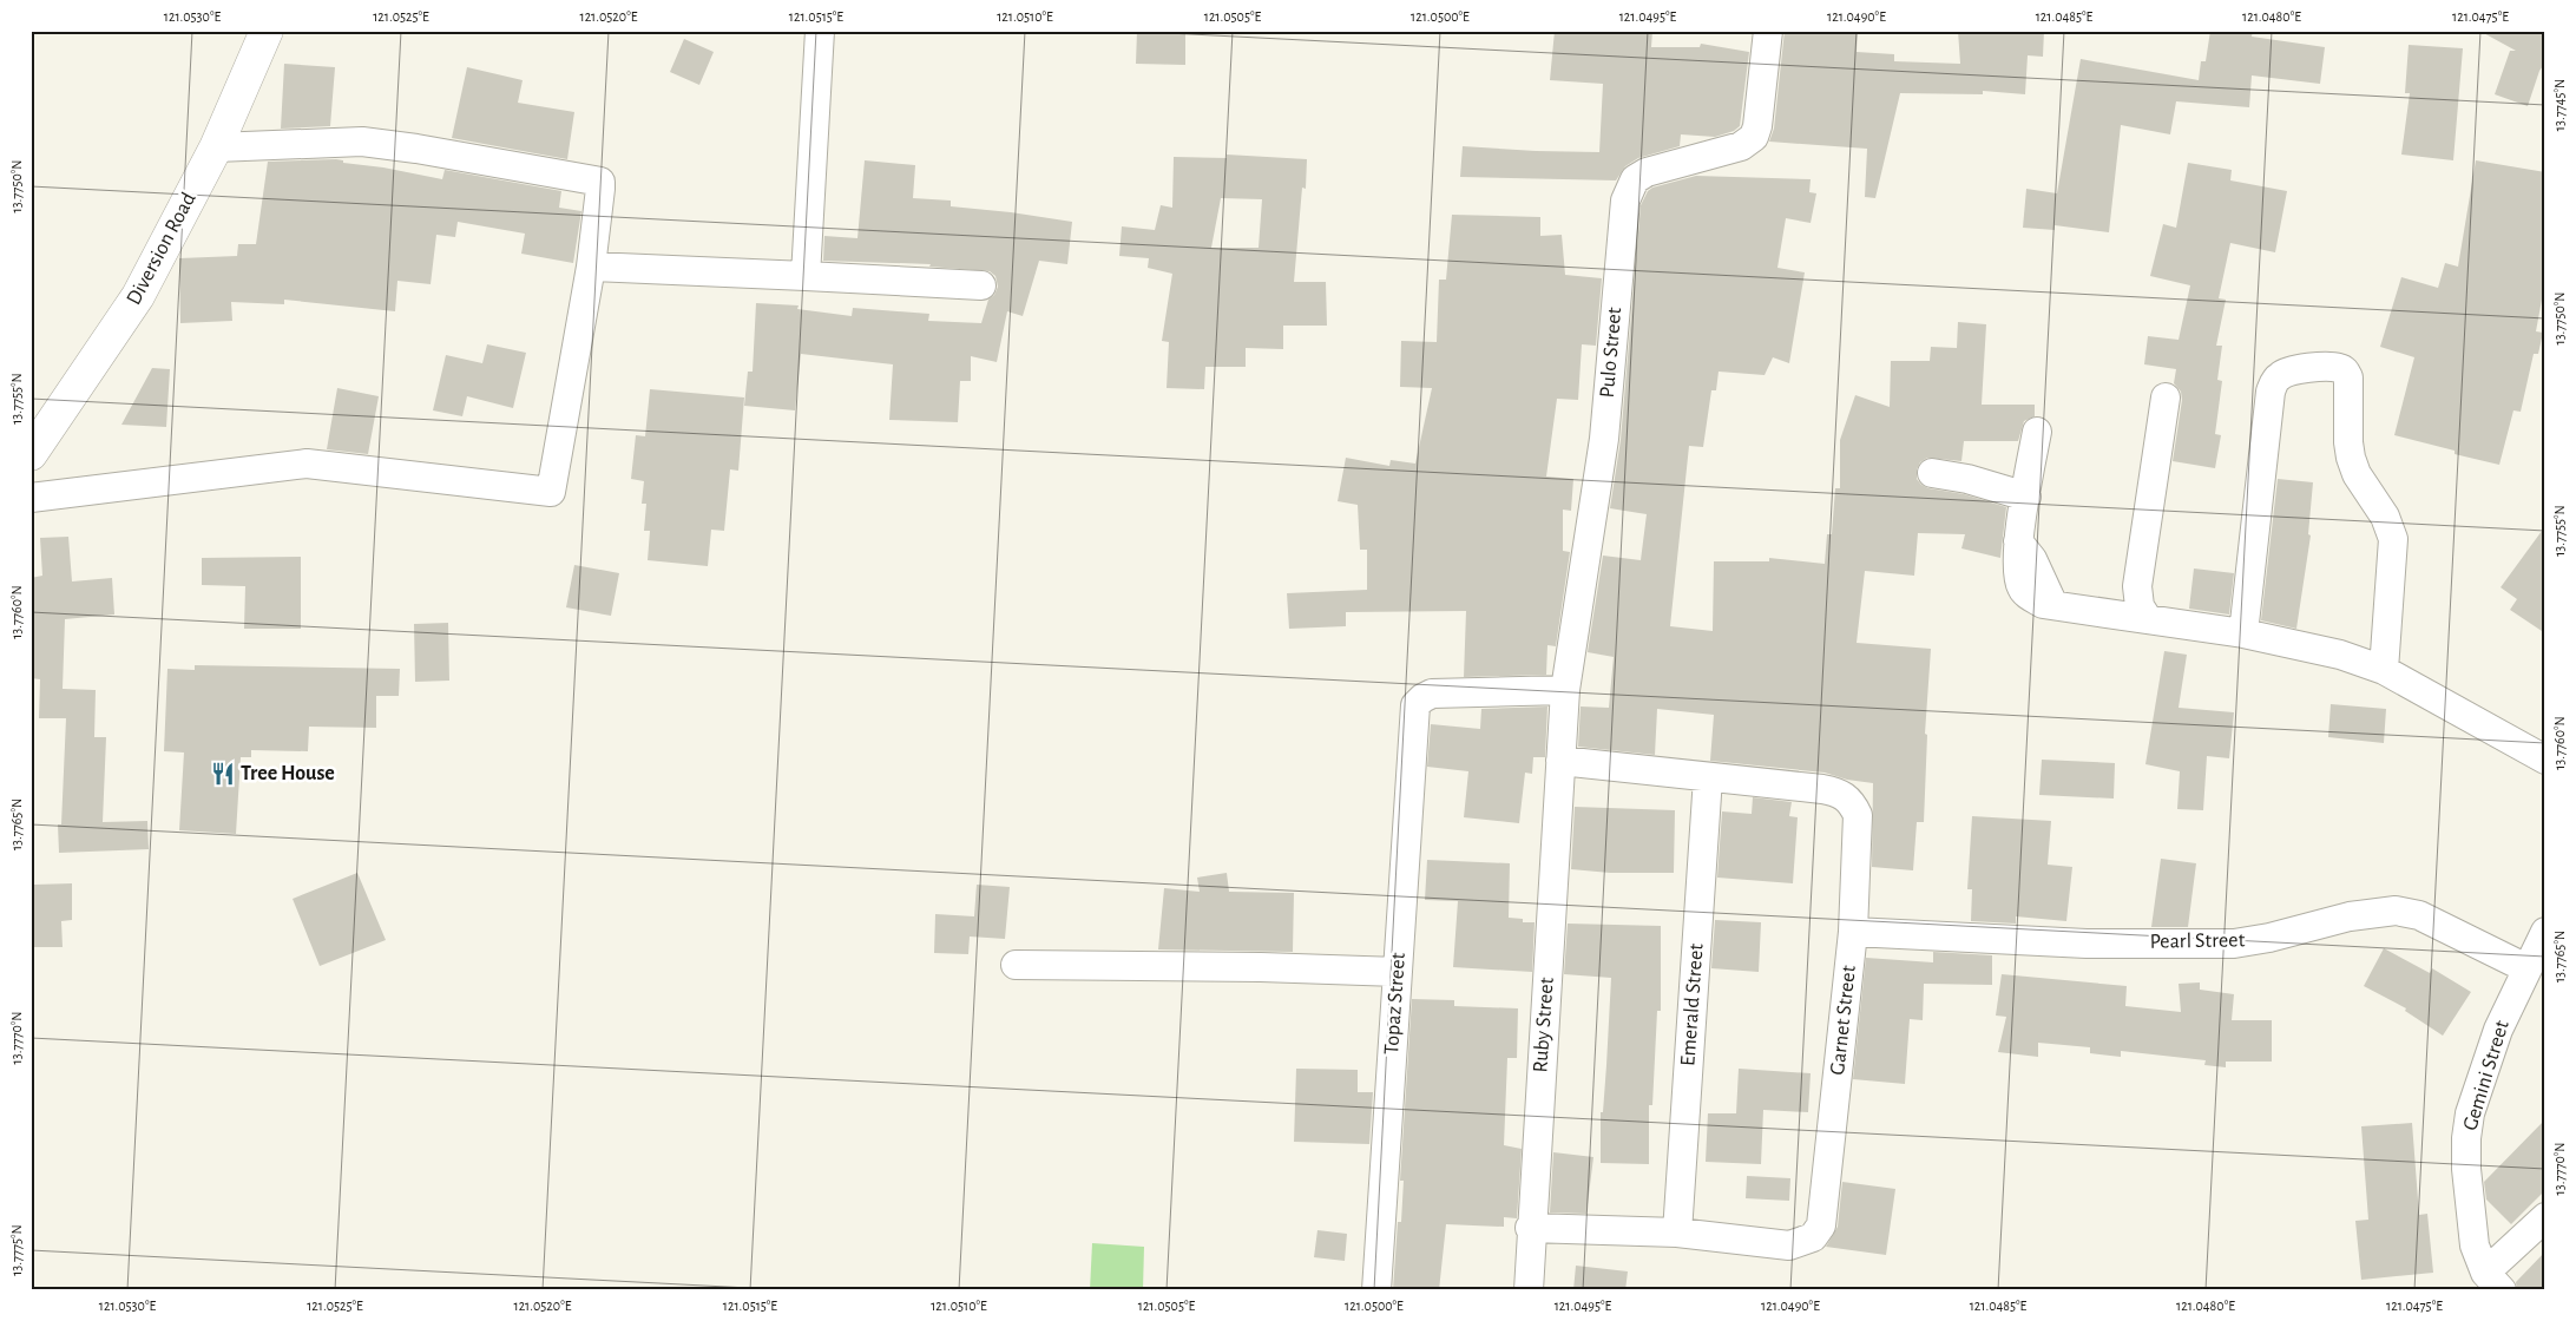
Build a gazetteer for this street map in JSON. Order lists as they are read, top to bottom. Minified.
{"streets":{"highway":["Diversion Road"],"street":["Pulo Street","Pearl Street","Topaz Street","Emerald Street","Garnet Street","Ruby Street","Gemini Street"]},"crossings":[["Pulo Street","Topaz Street"],["Pulo Street","Ruby Street"],["Pearl Street","Garnet Street"],["Pearl Street","Gemini Street"],["Emerald Street","Garnet Street"]],"places":{"restaurant":["Tree House"]},"coordinates":["121.0530°E","121.0525°E","121.0520°E","121.0515°E","121.0510°E","121.0505°E","121.0500°E","121.0495°E","121.0490°E","121.0485°E","121.0480°E","121.0475°E","13.7745°N","13.7750°N","13.7755°N","13.7760°N","13.7765°N","13.7770°N","13.7775°N"]}
